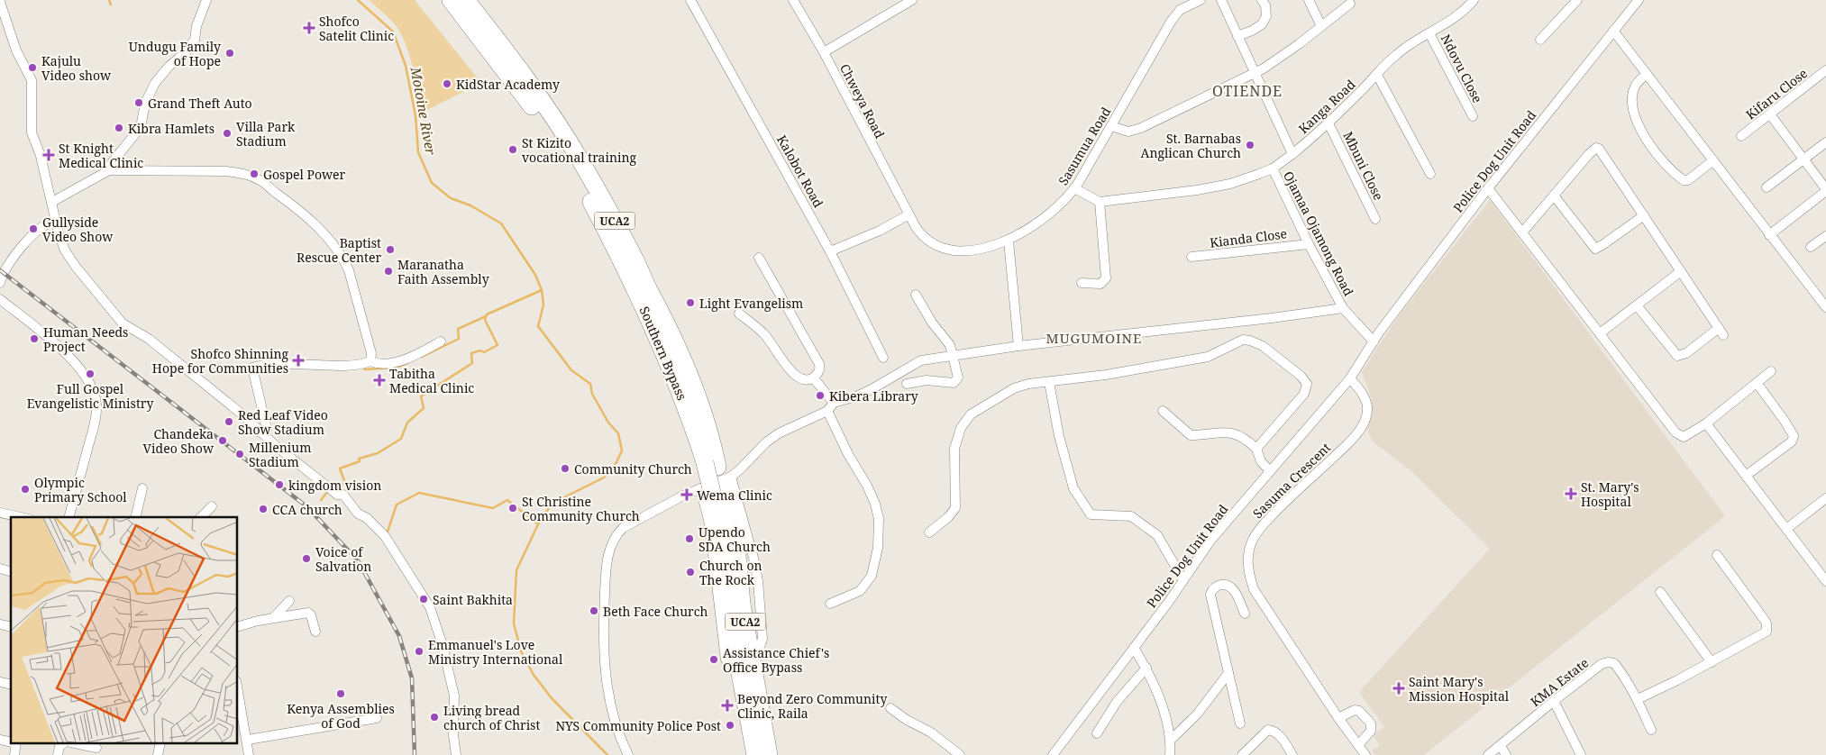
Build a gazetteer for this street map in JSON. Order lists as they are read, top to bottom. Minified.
{"streets":{"highway":["UCA2","Southern Bypass"],"street":["Ndovu Close","Kifaru Close","Chweya Road","Kanga Road","Sasumua Road","Police Dog Unit Road","Mbuni Close","Kalobot Road","Ojamaa Ojamong Road","Kianda Close","Sasuma Crescent","KMA Estate"]},"crossings":[["Ndovu Close","Kanga Road"],["Chweya Road","Sasumua Road"],["Kanga Road","Mbuni Close"],["Kanga Road","Ojamaa Ojamong Road"],["Police Dog Unit Road","Ojamaa Ojamong Road"],["Police Dog Unit Road","Sasuma Crescent"],["Ojamaa Ojamong Road","Kianda Close"]],"districts":["OTIENDE","MUGUMOINE"],"water":["Motoine River"],"places":{"health":["Shofco Satelit Clinic","St Knight Medical Clinic","Shofco Shinning Hope for Communities","Tabitha Medical Clinic","St. Mary's Hospital","Wema Clinic","Saint Mary's Mission Hospital","Beyond Zero Community Clinic, Raila"],"other":["Undugu Family of Hope","Kajulu Video show","KidStar Academy","Grand Theft Auto","Kibra Hamlets","Villa Park Stadium","St. Barnabas Anglican Church","St Kizito vocational training","Gospel Power","Gullyside Video Show","Baptist Rescue Center","Maranatha Faith Assembly","Light Evangelism","Human Needs Project","Full Gospel Evangelistic Ministry","Kibera Library","Red Leaf Video Show Stadium","Chandeka Video Show","Millenium Stadium","Community Church","kingdom vision","Olympic Primary School","St Christine Community Church","CCA church","Upendo SDA Church","Voice of Salvation","Church on The Rock","Saint Bakhita","Beth Face Church","Emmanuel's Love Ministry International","Assistance Chief's Office Bypass","Kenya Assemblies of God","Living bread church of Christ","NYS Community Police Post"]}}
